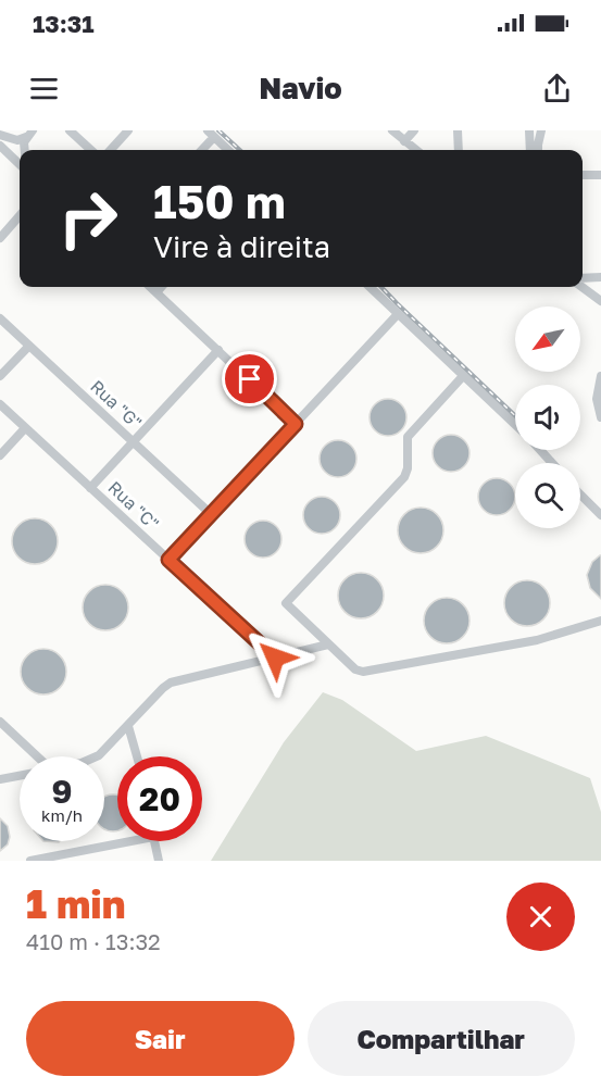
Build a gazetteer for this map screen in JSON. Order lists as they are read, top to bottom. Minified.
{"streets":{"street":["Rua \"G\"","Rua \"C\""]},"north":"bottom left","page":{"status":"13:31","header":"Navio","turn":["150 m","Vire à direita"],"speed":"9 km/h","limit":"20","heading":["1 min","410 m · 13:32"],"buttons":["Sair","Compartilhar"]}}
